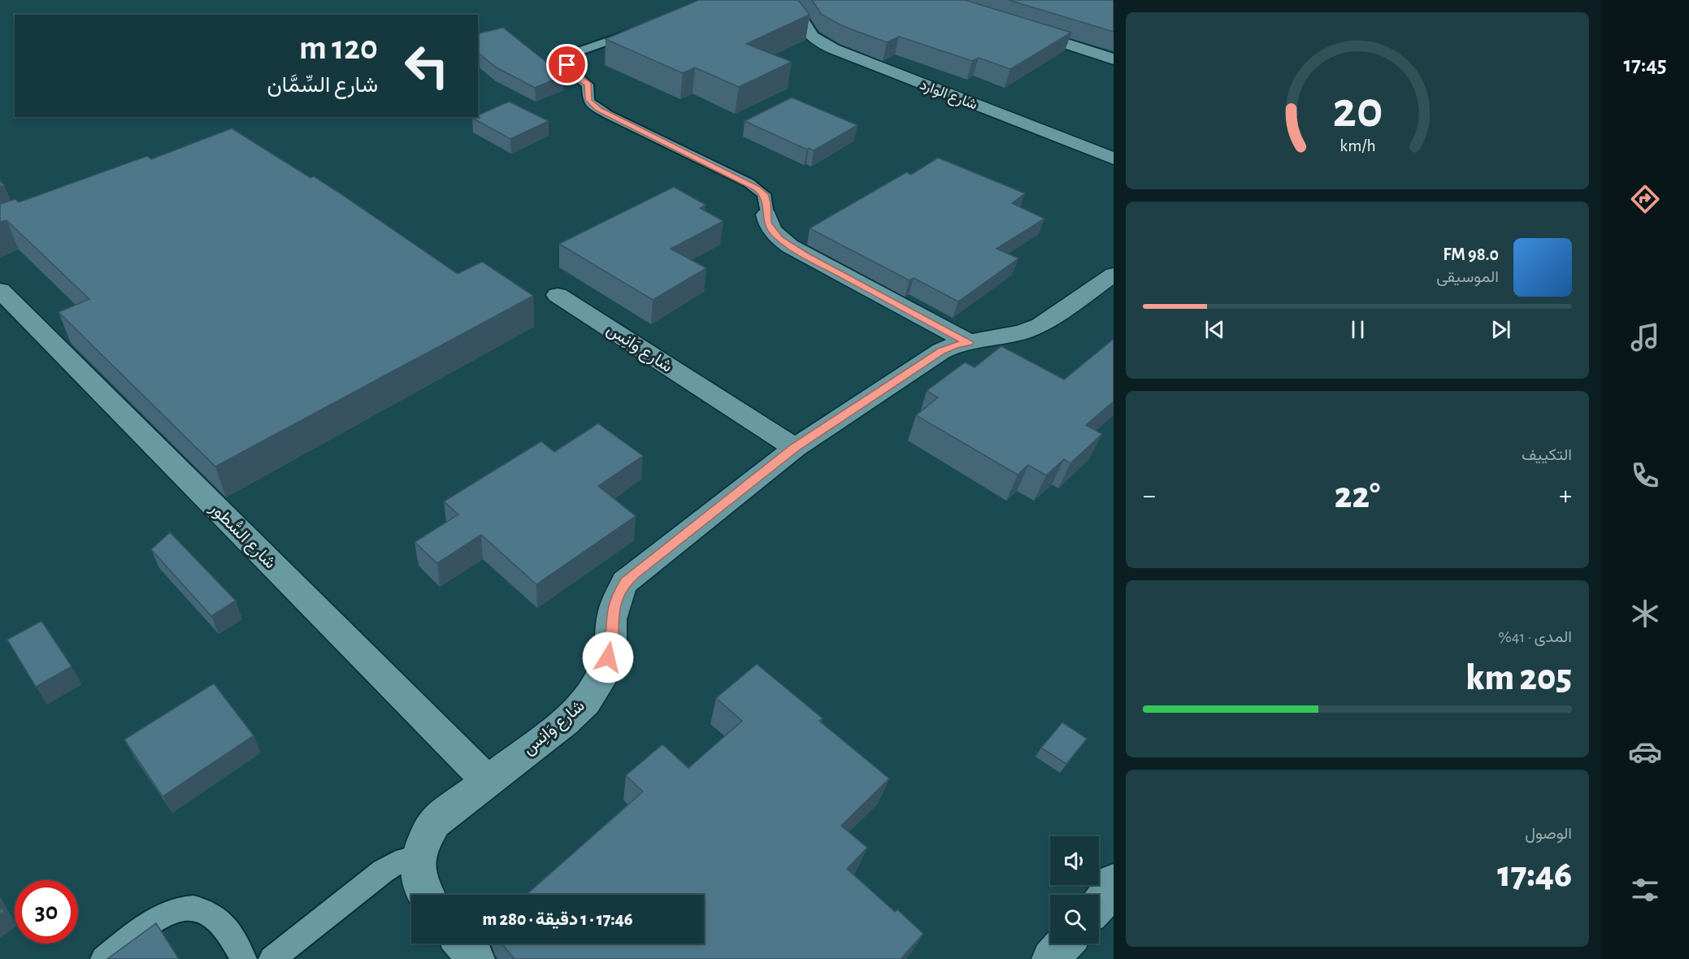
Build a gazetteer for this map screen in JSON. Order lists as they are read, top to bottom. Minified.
{"streets":{"street":["شارع الوارد","شارع وَانِس","شارع السُّطور"]},"crossings":[["شارع وَانِس","شارع السُّطور"]],"page":{"tabs":"17:45","turn":["120 m","شارع السِّمَّان"],"song":["98.0 FM","الموسيقى"],"tile":["التكييف",["المدى · 41%","205 km"],["الوصول","17:46"]],"heat":["−","22°","+"],"limit":"30","trip":"17:46 · 1 دقيقة · 280 m","gauge":["20","km/h"]}}
